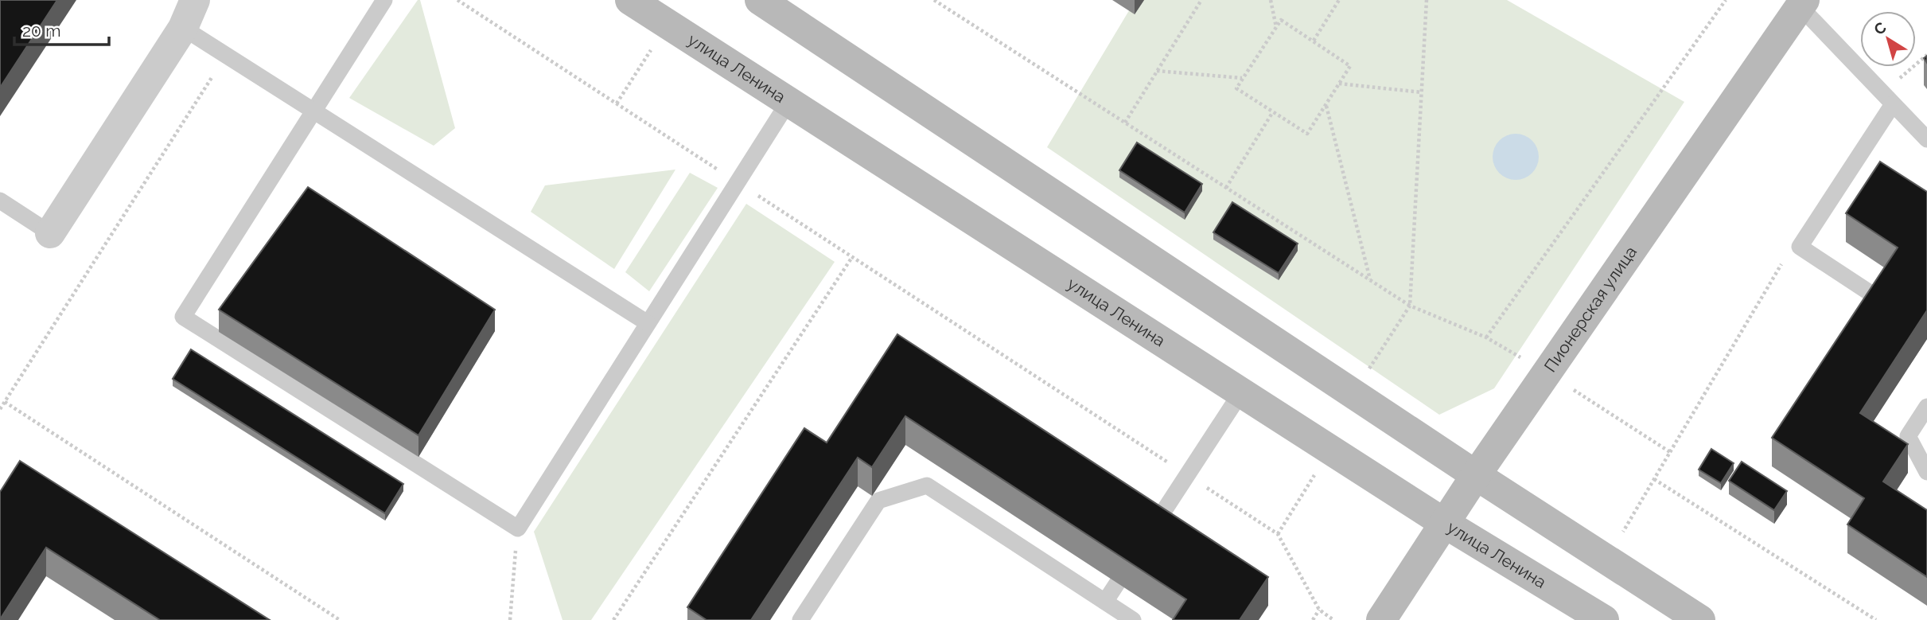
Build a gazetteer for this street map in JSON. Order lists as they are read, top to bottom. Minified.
{"streets":{"main road":["улица Ленина","Пионерская улица"]},"crossings":[["улица Ленина","Пионерская улица"]],"scale_bar":"20 m","north":"top left"}
